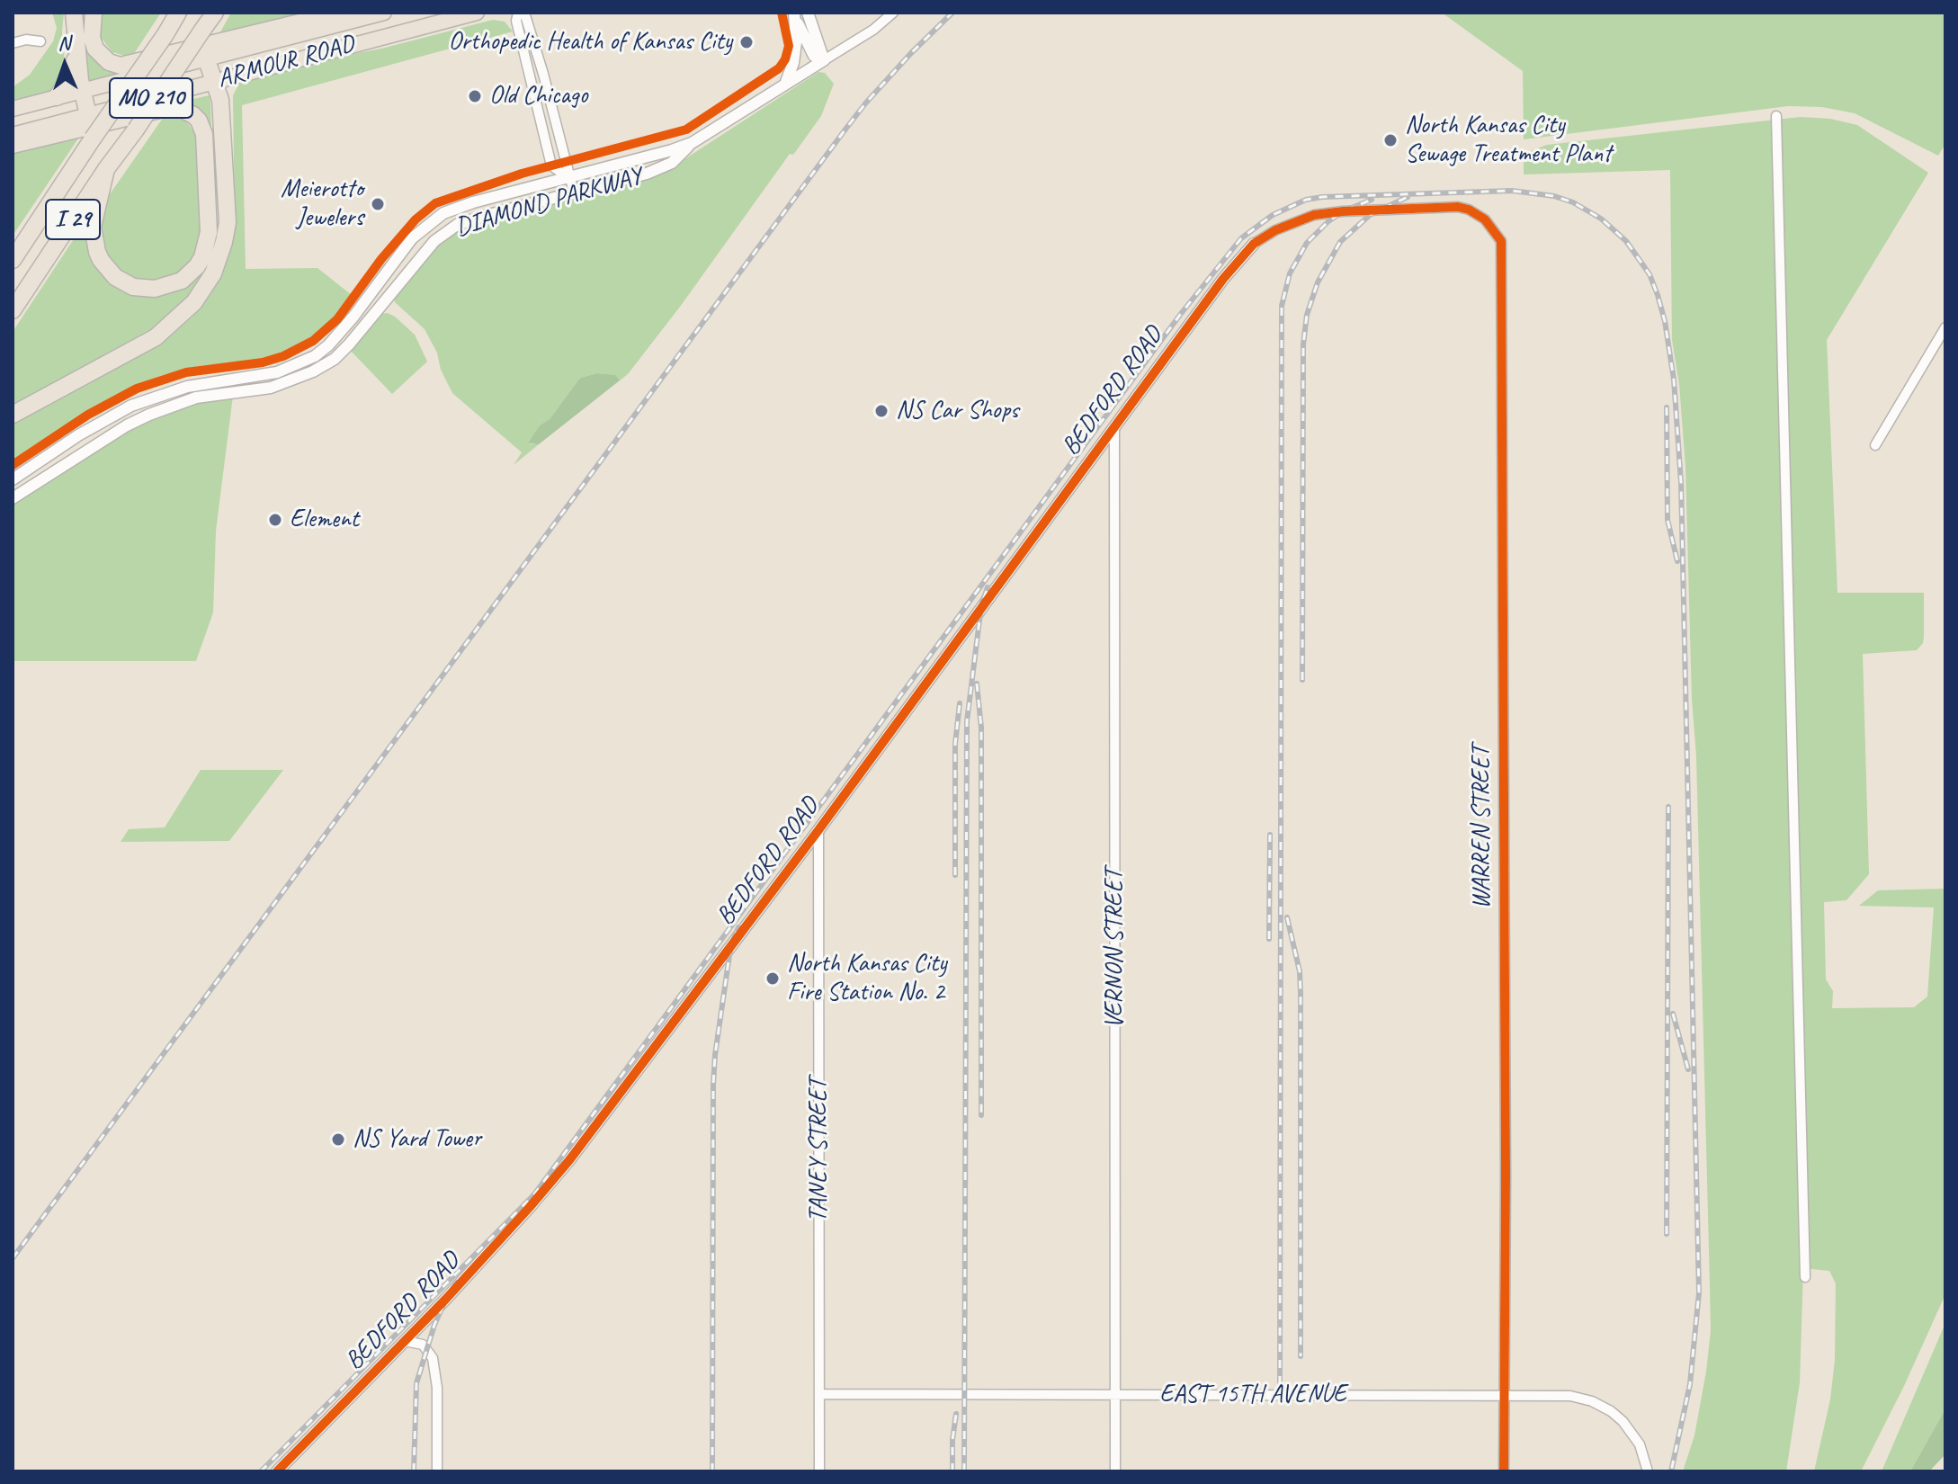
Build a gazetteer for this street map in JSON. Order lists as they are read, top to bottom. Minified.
{"streets":{"highway":["I 29"],"main road":["ARMOUR ROAD","MO 210"],"street":["DIAMOND PARKWAY","BEDFORD ROAD","WARREN STREET","VERNON STREET","TANEY STREET","EAST 15TH AVENUE"]},"crossings":[["BEDFORD ROAD","WARREN STREET"],["BEDFORD ROAD","VERNON STREET"],["BEDFORD ROAD","TANEY STREET"],["WARREN STREET","EAST 15TH AVENUE"],["VERNON STREET","EAST 15TH AVENUE"],["TANEY STREET","EAST 15TH AVENUE"]],"places":["Orthopedic Health of Kansas City","Old Chicago","North Kansas City Sewage Treatment Plant","Meierotto Jewelers","NS Car Shops","Element","North Kansas City Fire Station No. 2","NS Yard Tower"],"north":"top"}
